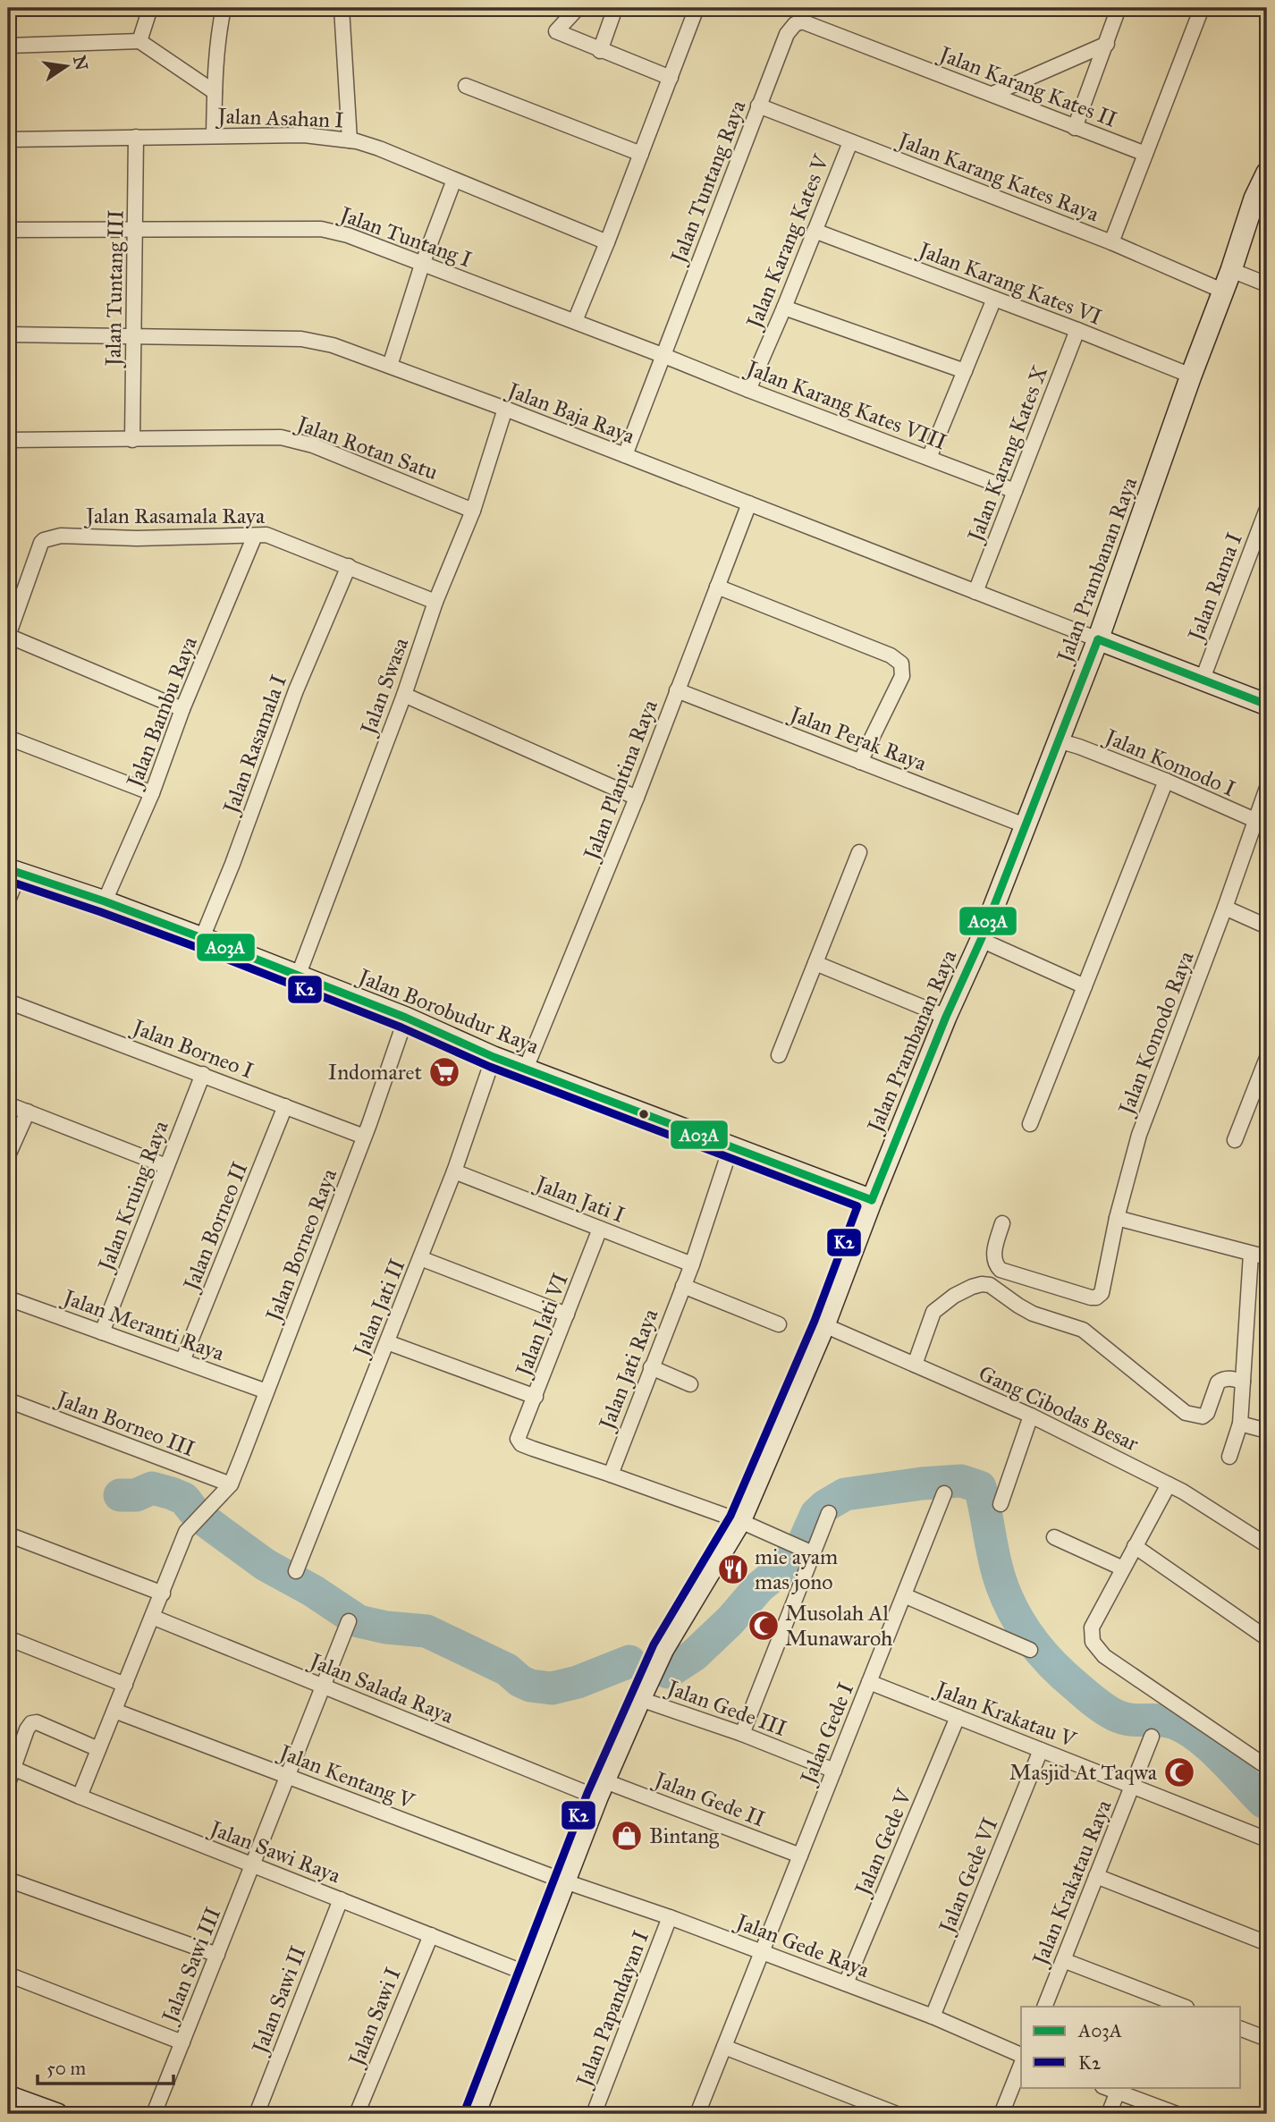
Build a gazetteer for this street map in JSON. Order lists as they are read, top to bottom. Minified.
{"streets":{"street":["Jalan Karang Kates II","Jalan Asahan I","Jalan Karang Kates Raya","Jalan Tuntang Raya","Jalan Tuntang I","Jalan Karang Kates V","Jalan Karang Kates VI","Jalan Tuntang III","Jalan Karang Kates VIII","Jalan Baja Raya","Jalan Rotan Satu","Jalan Karang Kates X","Jalan Rasamala Raya","Jalan Prambanan Raya","Jalan Rama I","Jalan Swasa","Jalan Bambu Raya","Jalan Perak Raya","Jalan Rasamala I","Jalan Komodo I","Jalan Plantina Raya","Jalan Borobudur Raya","Jalan Komodo Raya","Jalan Borneo I","Jalan Kruing Raya","Jalan Jati I","Jalan Borneo II","Jalan Borneo Raya","Jalan Jati II","Jalan Jati VI","Jalan Meranti Raya","Jalan Jati Raya","Gang Cibodas Besar","Jalan Borneo III","Jalan Salada Raya","Jalan Gede III","Jalan Krakatau V","Jalan Gede I","Jalan Kentang V","Jalan Gede II","Jalan Gede V","Jalan Sawi Raya","Jalan Gede VI","Jalan Krakatau Raya","Jalan Gede Raya","Jalan Sawi III","Jalan Sawi II","Jalan Papandayan I","Jalan Sawi I"]},"crossings":[["Jalan Karang Kates II","Jalan Tuntang Raya"],["Jalan Asahan I","Jalan Tuntang III"],["Jalan Karang Kates Raya","Jalan Tuntang Raya"],["Jalan Karang Kates Raya","Jalan Karang Kates V"],["Jalan Karang Kates Raya","Jalan Prambanan Raya"],["Jalan Tuntang Raya","Jalan Tuntang I"],["Jalan Tuntang Raya","Jalan Karang Kates VIII"],["Jalan Tuntang Raya","Jalan Baja Raya"],["Jalan Tuntang I","Jalan Tuntang III"],["Jalan Tuntang I","Jalan Karang Kates VIII"],["Jalan Karang Kates V","Jalan Karang Kates VI"],["Jalan Karang Kates V","Jalan Karang Kates VIII"],["Jalan Karang Kates VI","Jalan Karang Kates X"],["Jalan Karang Kates VI","Jalan Prambanan Raya"],["Jalan Tuntang III","Jalan Baja Raya"],["Jalan Tuntang III","Jalan Rotan Satu"],["Jalan Karang Kates VIII","Jalan Karang Kates X"],["Jalan Baja Raya","Jalan Karang Kates X"],["Jalan Baja Raya","Jalan Prambanan Raya"],["Jalan Baja Raya","Jalan Swasa"],["Jalan Baja Raya","Jalan Plantina Raya"],["Jalan Rotan Satu","Jalan Swasa"],["Jalan Rasamala Raya","Jalan Swasa"],["Jalan Rasamala Raya","Jalan Bambu Raya"],["Jalan Rasamala Raya","Jalan Rasamala I"],["Jalan Prambanan Raya","Jalan Perak Raya"],["Jalan Prambanan Raya","Jalan Komodo I"],["Jalan Prambanan Raya","Jalan Borobudur Raya"],["Jalan Prambanan Raya","Gang Cibodas Besar"],["Jalan Prambanan Raya","Jalan Salada Raya"],["Jalan Prambanan Raya","Jalan Gede III"],["Jalan Prambanan Raya","Jalan Kentang V"],["Jalan Prambanan Raya","Jalan Gede II"],["Jalan Prambanan Raya","Jalan Sawi Raya"],["Jalan Prambanan Raya","Jalan Gede Raya"],["Jalan Swasa","Jalan Borobudur Raya"],["Jalan Bambu Raya","Jalan Borobudur Raya"],["Jalan Perak Raya","Jalan Plantina Raya"],["Jalan Rasamala I","Jalan Borobudur Raya"],["Jalan Komodo I","Jalan Komodo Raya"],["Jalan Plantina Raya","Jalan Borobudur Raya"],["Jalan Borobudur Raya","Jalan Borneo Raya"],["Jalan Borobudur Raya","Jalan Jati II"],["Jalan Borobudur Raya","Jalan Jati Raya"],["Jalan Borneo I","Jalan Kruing Raya"],["Jalan Borneo I","Jalan Borneo II"],["Jalan Borneo I","Jalan Borneo Raya"],["Jalan Kruing Raya","Jalan Meranti Raya"],["Jalan Jati I","Jalan Jati II"],["Jalan Jati I","Jalan Jati VI"],["Jalan Jati I","Jalan Jati Raya"],["Jalan Borneo II","Jalan Meranti Raya"],["Jalan Borneo Raya","Jalan Meranti Raya"],["Jalan Borneo Raya","Jalan Borneo III"],["Jalan Jati VI","Jalan Jati Raya"],["Jalan Salada Raya","Jalan Gede II"],["Jalan Salada Raya","Jalan Sawi III"],["Jalan Gede III","Jalan Gede I"],["Jalan Krakatau V","Jalan Gede I"],["Jalan Krakatau V","Jalan Gede V"],["Jalan Krakatau V","Jalan Gede VI"],["Jalan Krakatau V","Jalan Krakatau Raya"],["Jalan Gede I","Jalan Gede II"],["Jalan Gede I","Jalan Gede Raya"],["Jalan Kentang V","Jalan Gede Raya"],["Jalan Kentang V","Jalan Sawi III"],["Jalan Gede V","Jalan Gede Raya"],["Jalan Sawi Raya","Jalan Sawi III"],["Jalan Sawi Raya","Jalan Sawi II"],["Jalan Sawi Raya","Jalan Sawi I"],["Jalan Gede VI","Jalan Gede Raya"],["Jalan Gede Raya","Jalan Papandayan I"]],"places":{"supermarket":["Indomaret"],"restaurant":["mie ayam mas jono"],"mosque":["Musolah Al Munawaroh","Masjid At Taqwa"],"shop":["Bintang"]},"lines":["transit line A03A","transit line K2"],"legend":["A03A","K2"],"scale_bar":"50 m","north":"right"}
